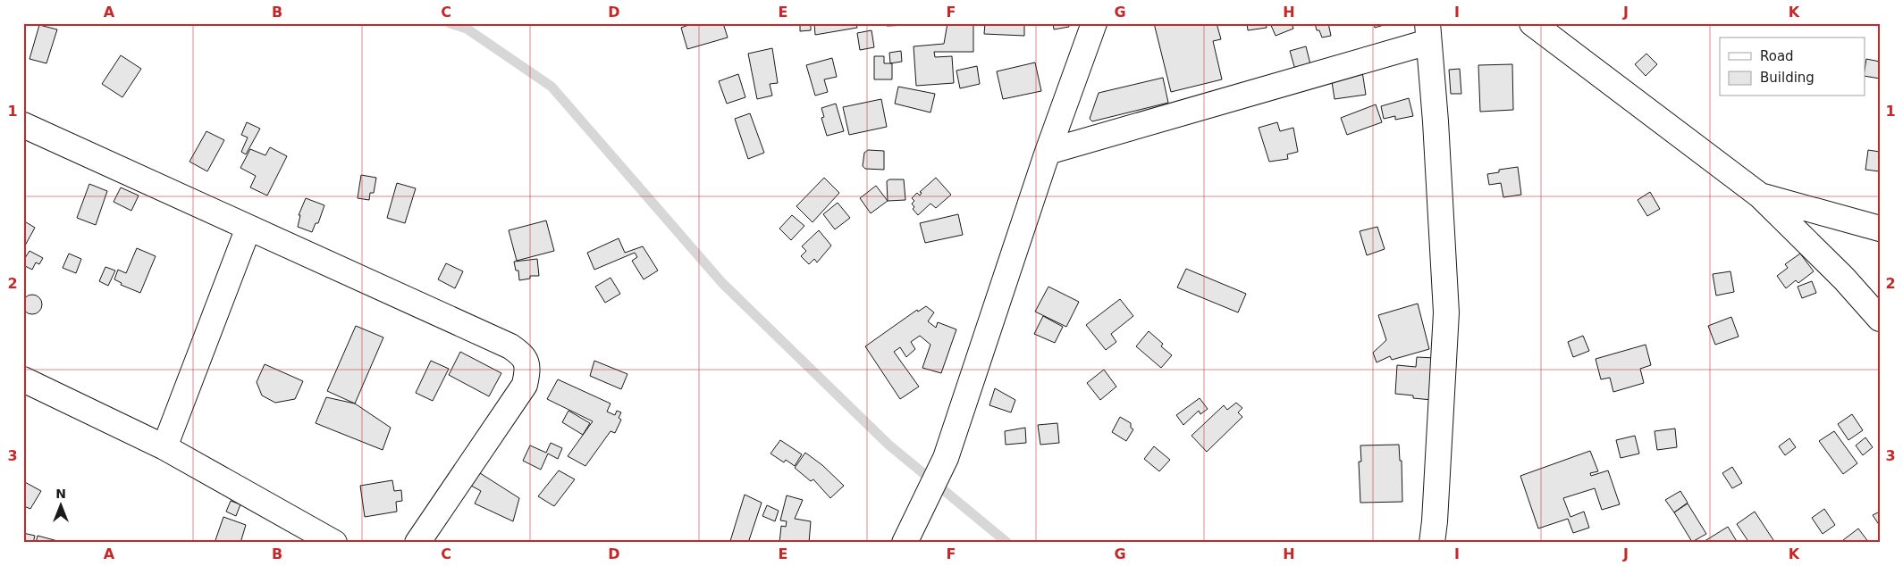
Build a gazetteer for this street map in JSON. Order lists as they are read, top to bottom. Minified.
{"legend":["Road","Building"],"north":"top","grid":{"columns":["A","B","C","D","E","F","G","H","I","J","K"],"rows":["1","2","3"]}}
